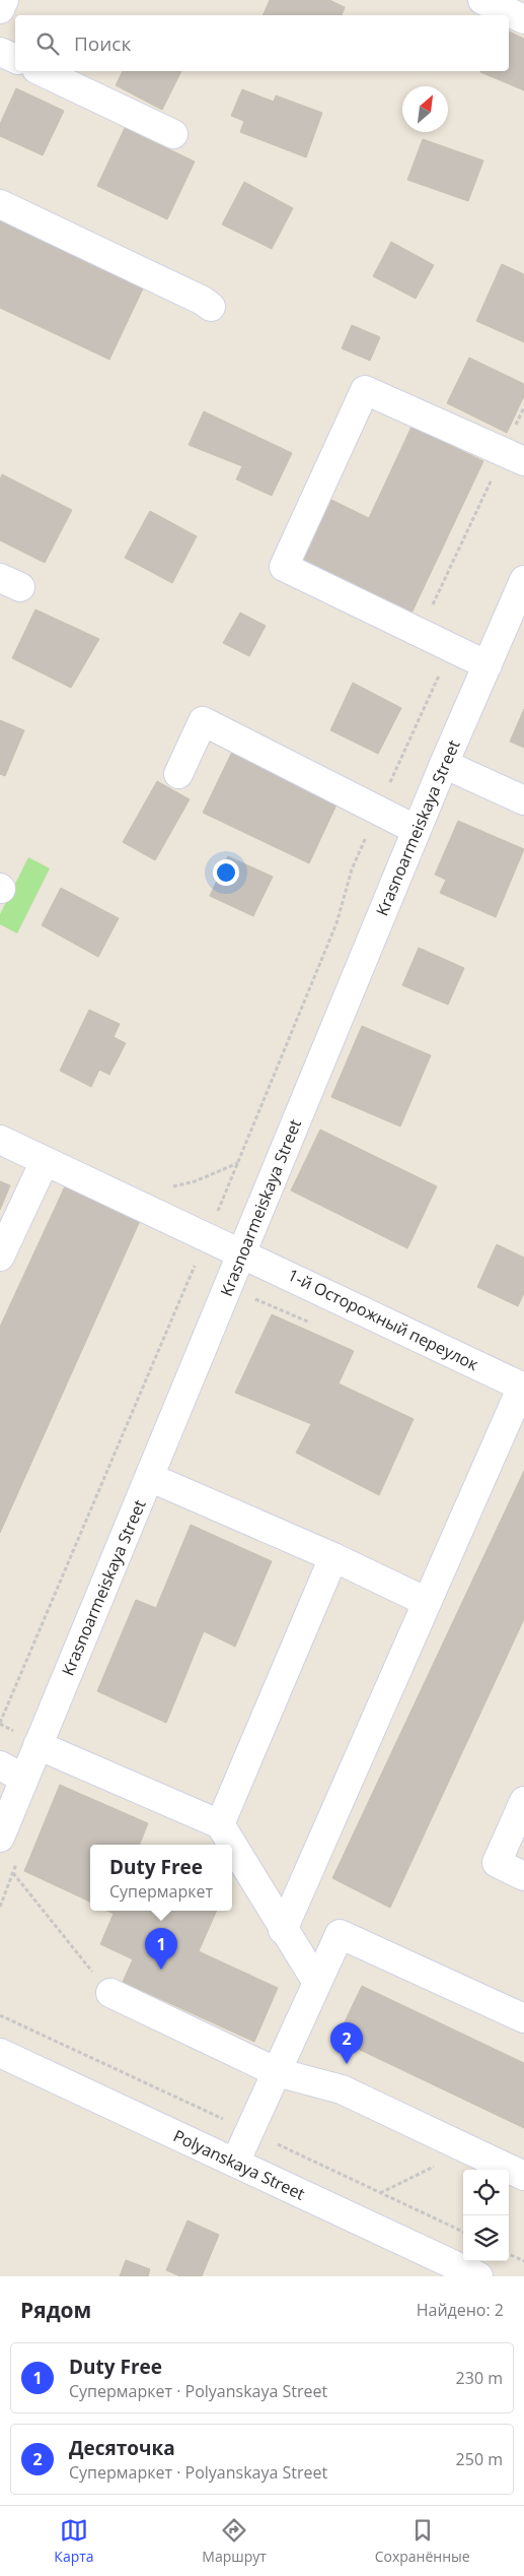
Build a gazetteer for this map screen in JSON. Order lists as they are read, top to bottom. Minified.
{"streets":{"street":["Krasnoarmeiskaya Street","1-й Осторожный переулок","Polyanskaya Street"]},"crossings":[["Krasnoarmeiskaya Street","1-й Осторожный переулок"]],"north":"top right","page":{"search":"Поиск","popup":["Duty Free","Супермаркет"],"pins":["1","2"],"heading":["Рядом","Найдено: 2"],"list":[{"mark":"1","name":"Duty Free","note":"Супермаркет · Polyanskaya Street","value":"230 m"},{"mark":"2","name":"Десяточка","note":"Супермаркет · Polyanskaya Street","value":"250 m"}],"nav":["Карта","Маршрут","Сохранённые"]}}
